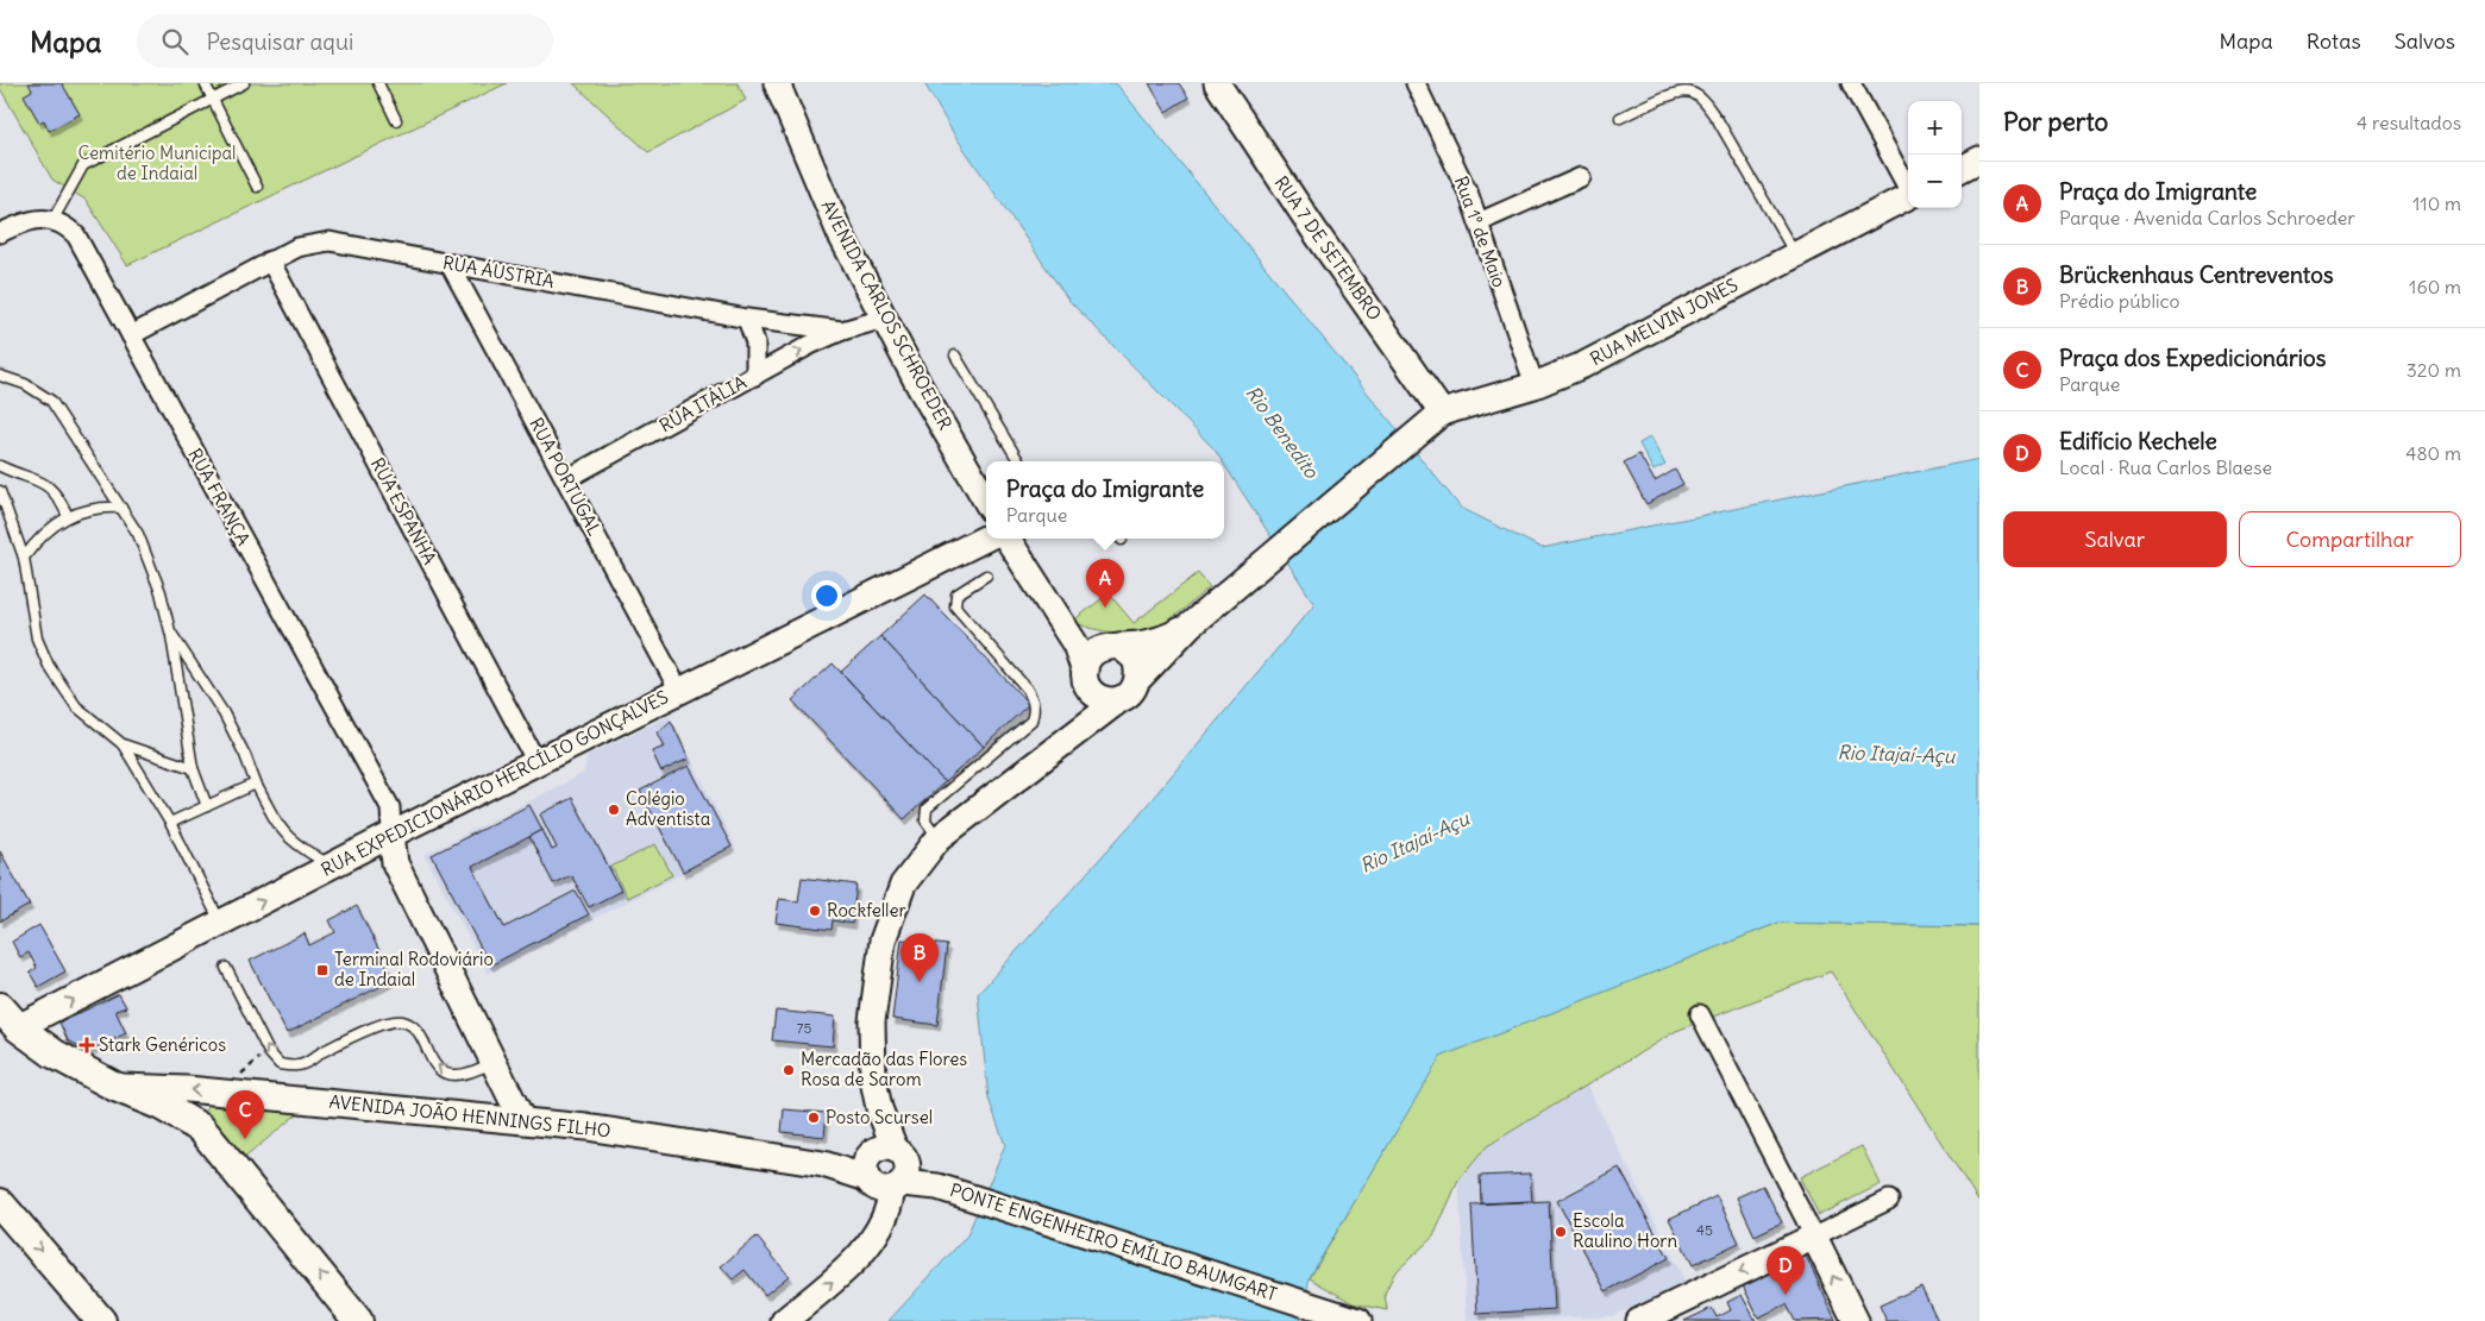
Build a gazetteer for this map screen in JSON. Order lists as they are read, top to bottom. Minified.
{"streets":{"main road":["RUA 7 DE SETEMBRO","AVENIDA CARLOS SCHROEDER","RUA MELVIN JONES","RUA EXPEDICIONÁRIO HERCÍLIO GONÇALVES","AVENIDA JOÃO HENNINGS FILHO","PONTE ENGENHEIRO EMÍLIO BAUMGART"],"street":["Rua 1º de Maio","RUA ÁUSTRIA","RUA ITÁLIA","RUA PORTUGAL","RUA FRANÇA","RUA ESPANHA"]},"crossings":[["Rua 1º de Maio","RUA MELVIN JONES"],["RUA 7 DE SETEMBRO","RUA MELVIN JONES"],["RUA ÁUSTRIA","AVENIDA CARLOS SCHROEDER"],["RUA ÁUSTRIA","RUA ITÁLIA"],["RUA ÁUSTRIA","RUA PORTUGAL"],["RUA ÁUSTRIA","RUA FRANÇA"],["RUA ÁUSTRIA","RUA ESPANHA"],["RUA ITÁLIA","RUA PORTUGAL"],["RUA PORTUGAL","RUA EXPEDICIONÁRIO HERCÍLIO GONÇALVES"],["RUA FRANÇA","RUA EXPEDICIONÁRIO HERCÍLIO GONÇALVES"],["RUA ESPANHA","RUA EXPEDICIONÁRIO HERCÍLIO GONÇALVES"],["AVENIDA JOÃO HENNINGS FILHO","PONTE ENGENHEIRO EMÍLIO BAUMGART"]],"water":["Rio Benedito","Rio Itajaí-Açu"],"parks":["Cemitério Municipal de Indaial"],"places":{"other":["Colégio Adventista","Rockfeller","Mercadão das Flores Rosa de Sarom","Posto Scursel","Escola Raulino Horn"],"transit":["Terminal Rodoviário de Indaial"],"health":["Stark Genéricos"]},"house_numbers":["75","45"],"page":{"header":"Mapa","search":"Pesquisar aqui","nav":["Mapa","Rotas","Salvos"],"heading":["Por perto","4 resultados"],"map_buttons":["+","−"],"list":[{"mark":"A","name":"Praça do Imigrante","note":"Parque · Avenida Carlos Schroeder","value":"110 m"},{"mark":"B","name":"Brückenhaus Centreventos","note":"Prédio público","value":"160 m"},{"mark":"C","name":"Praça dos Expedicionários","note":"Parque","value":"320 m"},{"mark":"D","name":"Edifício Kechele","note":"Local · Rua Carlos Blaese","value":"480 m"}],"popup":["Praça do Imigrante","Parque"],"buttons":["Salvar","Compartilhar"],"pins":["A","B","C","D"]}}
